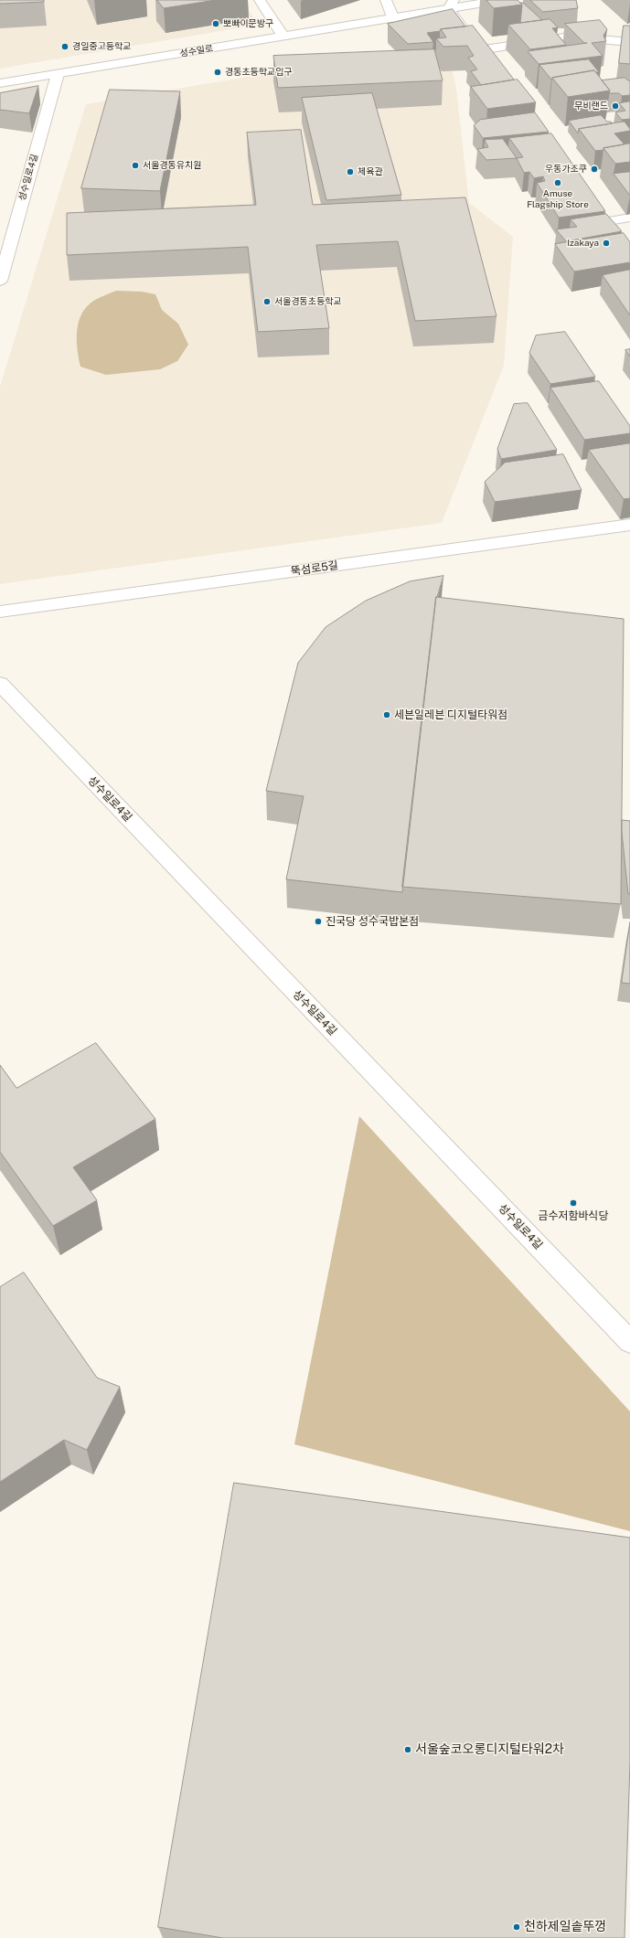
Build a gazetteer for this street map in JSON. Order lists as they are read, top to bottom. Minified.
{"streets":{"street":["성수일로","성수일로4길","뚝섬로5길"]},"crossings":[["성수일로","성수일로4길"]],"places":["뽀빠이문방구","경일중고등학교","경동초등학교입구","무비랜드","서울경동유치원","우동가조쿠","체육관","Amuse Flagship Store","Izakaya","서울경동초등학교","세븐일레븐 디지털타워점","진국당 성수국밥본점","금수저함바식당","서울숲코오롱디지털타워2차","천하제일솥뚜껑"]}
